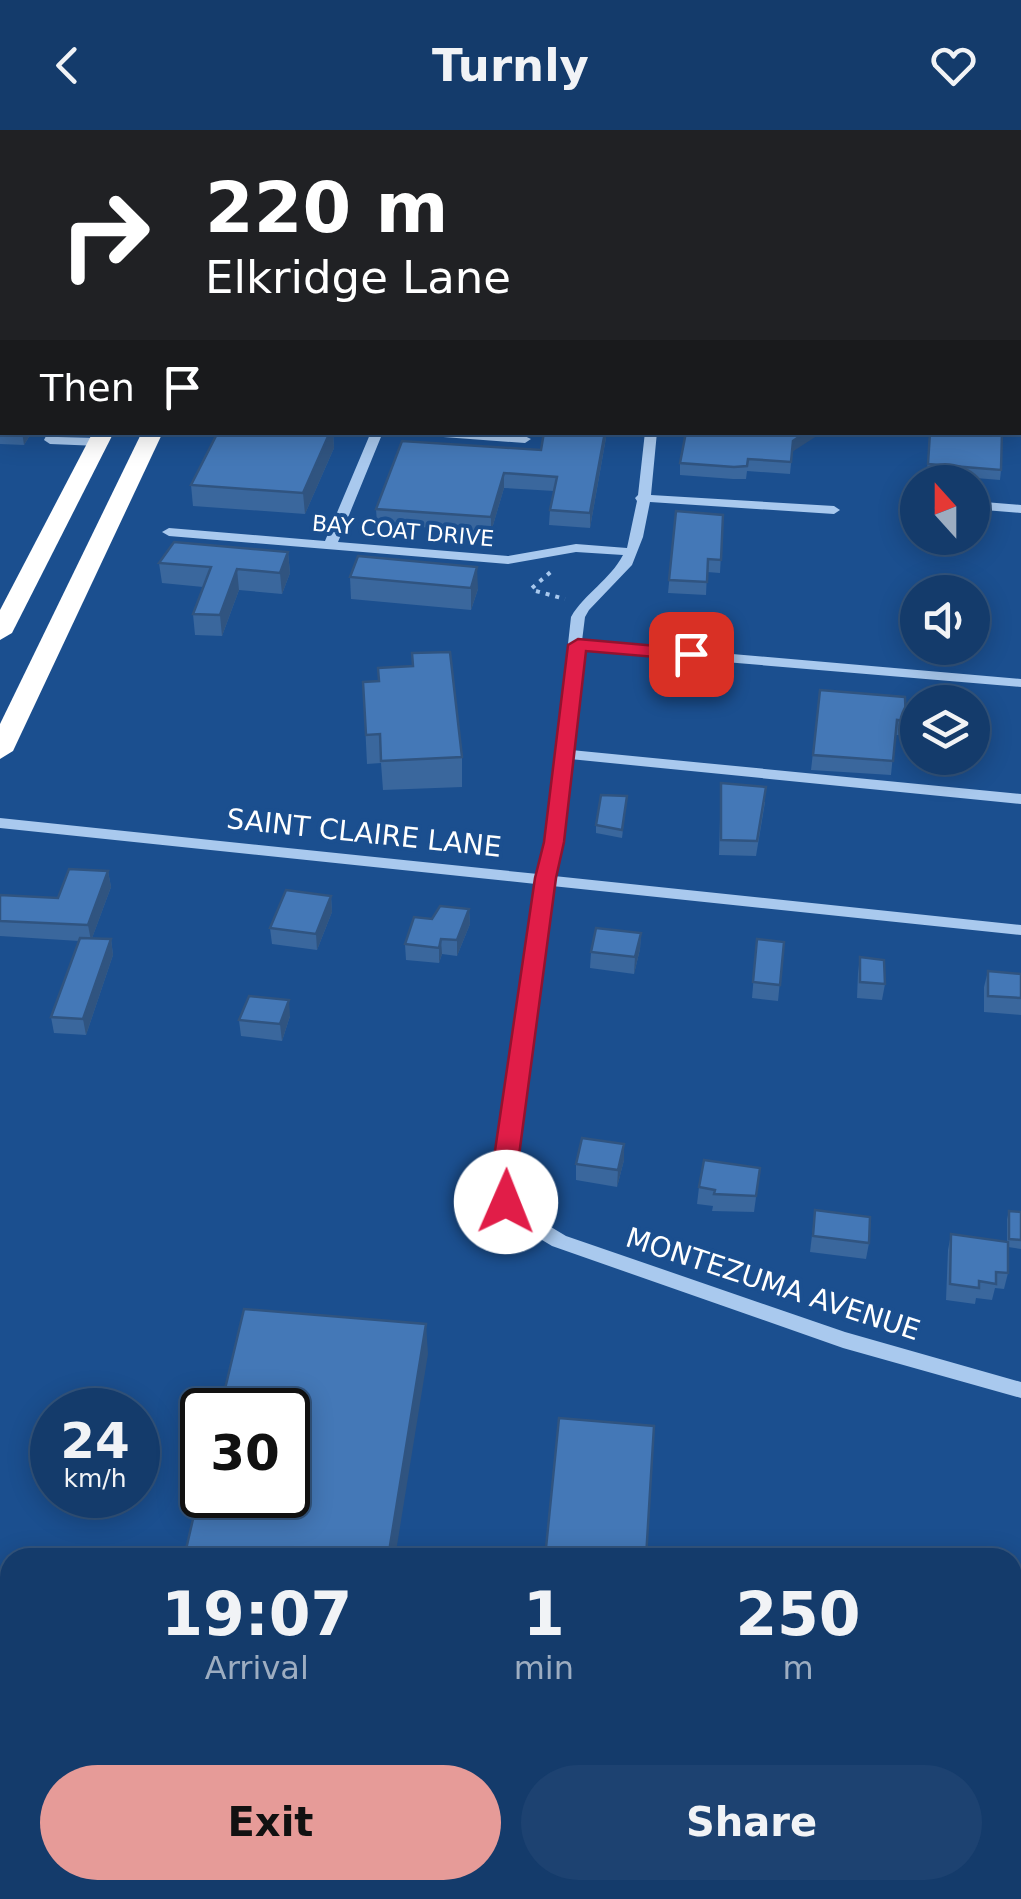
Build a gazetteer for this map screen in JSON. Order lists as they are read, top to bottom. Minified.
{"streets":{"street":["BAY COAT DRIVE","SAINT CLAIRE LANE","MONTEZUMA AVENUE"]},"crossings":[["SAINT CLAIRE LANE","MONTEZUMA AVENUE"]],"north":"top","page":{"header":"Turnly","turn":["220 m","Elkridge Lane"],"then":"Then","speed":"24 km/h","limit":"30","eta":["19:07","Arrival","1","min","250","m"],"buttons":["Exit","Share"]}}
